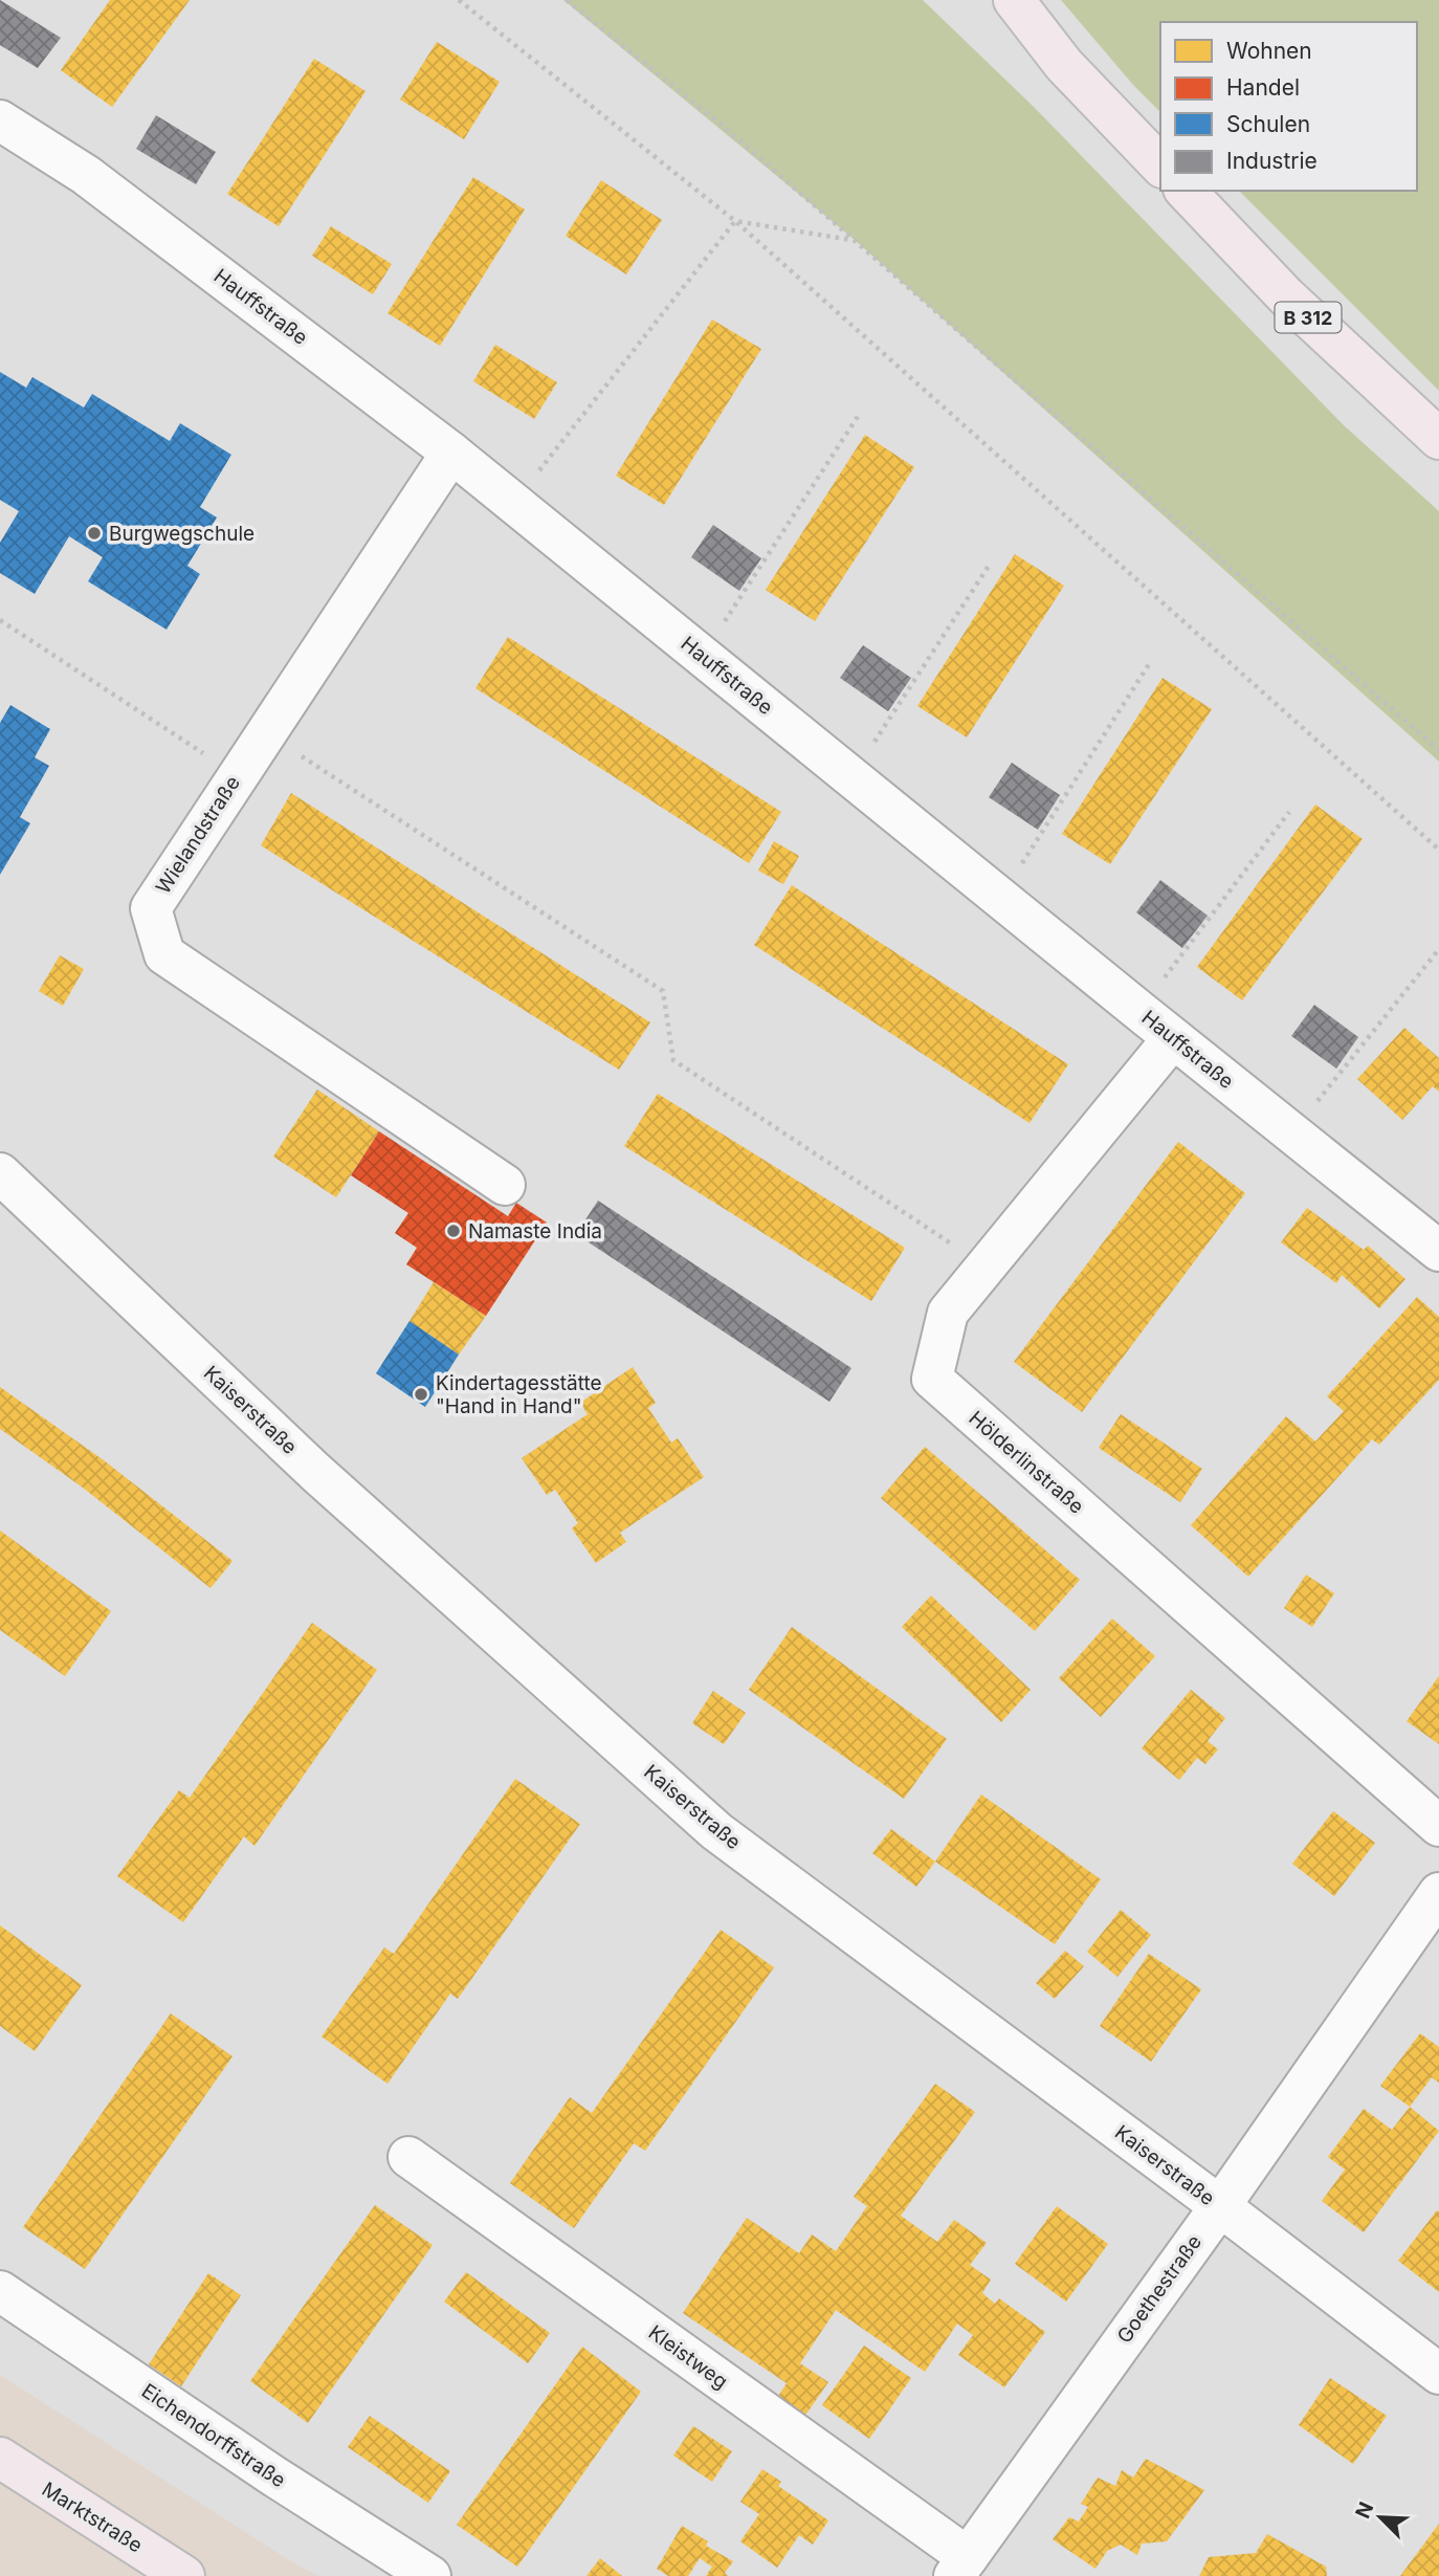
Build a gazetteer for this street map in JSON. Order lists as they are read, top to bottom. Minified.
{"streets":{"main road":["B 312","Marktstraße"],"street":["Hauffstraße","Wielandstraße","Kaiserstraße","Hölderlinstraße","Goethestraße","Kleistweg","Eichendorffstraße"]},"crossings":[["Hauffstraße","Wielandstraße"],["Hauffstraße","Hölderlinstraße"],["Kaiserstraße","Goethestraße"],["Goethestraße","Kleistweg"]],"places":["Burgwegschule","Namaste India","Kindertagesstätte \"Hand in Hand\""],"legend":["Wohnen","Handel","Schulen","Industrie"],"north":"top left"}
